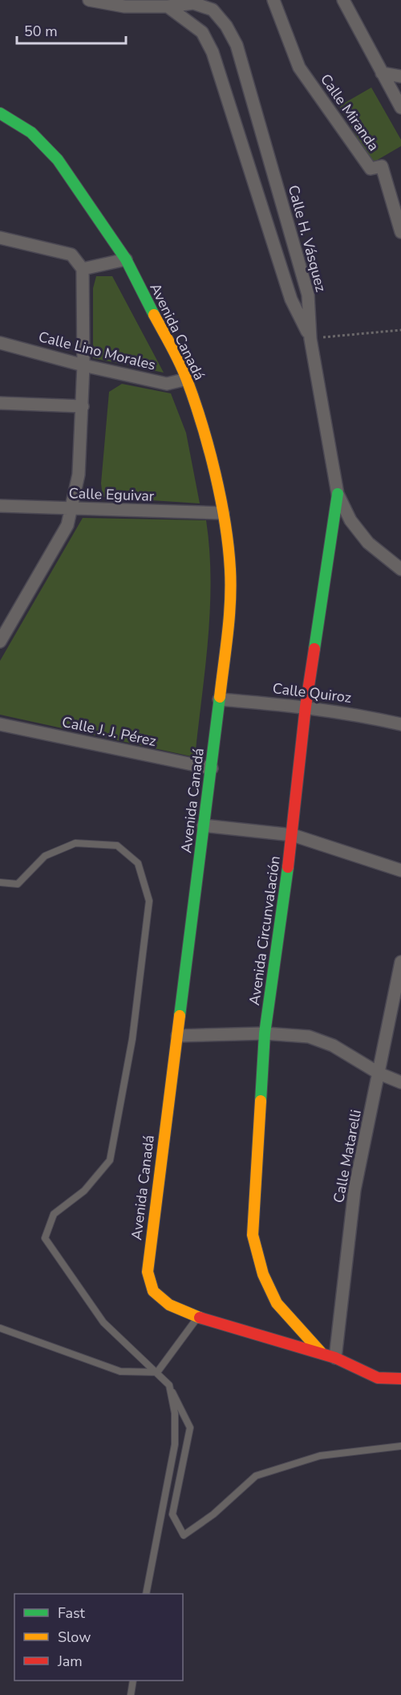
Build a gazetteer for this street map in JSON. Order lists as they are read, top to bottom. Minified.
{"streets":{"main road":["Avenida Canadá","Avenida Circunvalación"],"street":["Calle Miranda","Calle H. Vásquez","Calle Lino Morales","Calle Eguivar","Calle Quiroz","Calle J. J. Pérez","Calle Matarelli"]},"crossings":[["Avenida Canadá","Calle Lino Morales"],["Avenida Canadá","Calle Eguivar"],["Avenida Canadá","Calle Quiroz"],["Avenida Canadá","Calle J. J. Pérez"],["Avenida Canadá","Avenida Circunvalación"],["Avenida Canadá","Calle Matarelli"],["Calle Quiroz","Avenida Circunvalación"]],"legend":["Fast","Slow","Jam"],"scale_bar":"50 m"}
